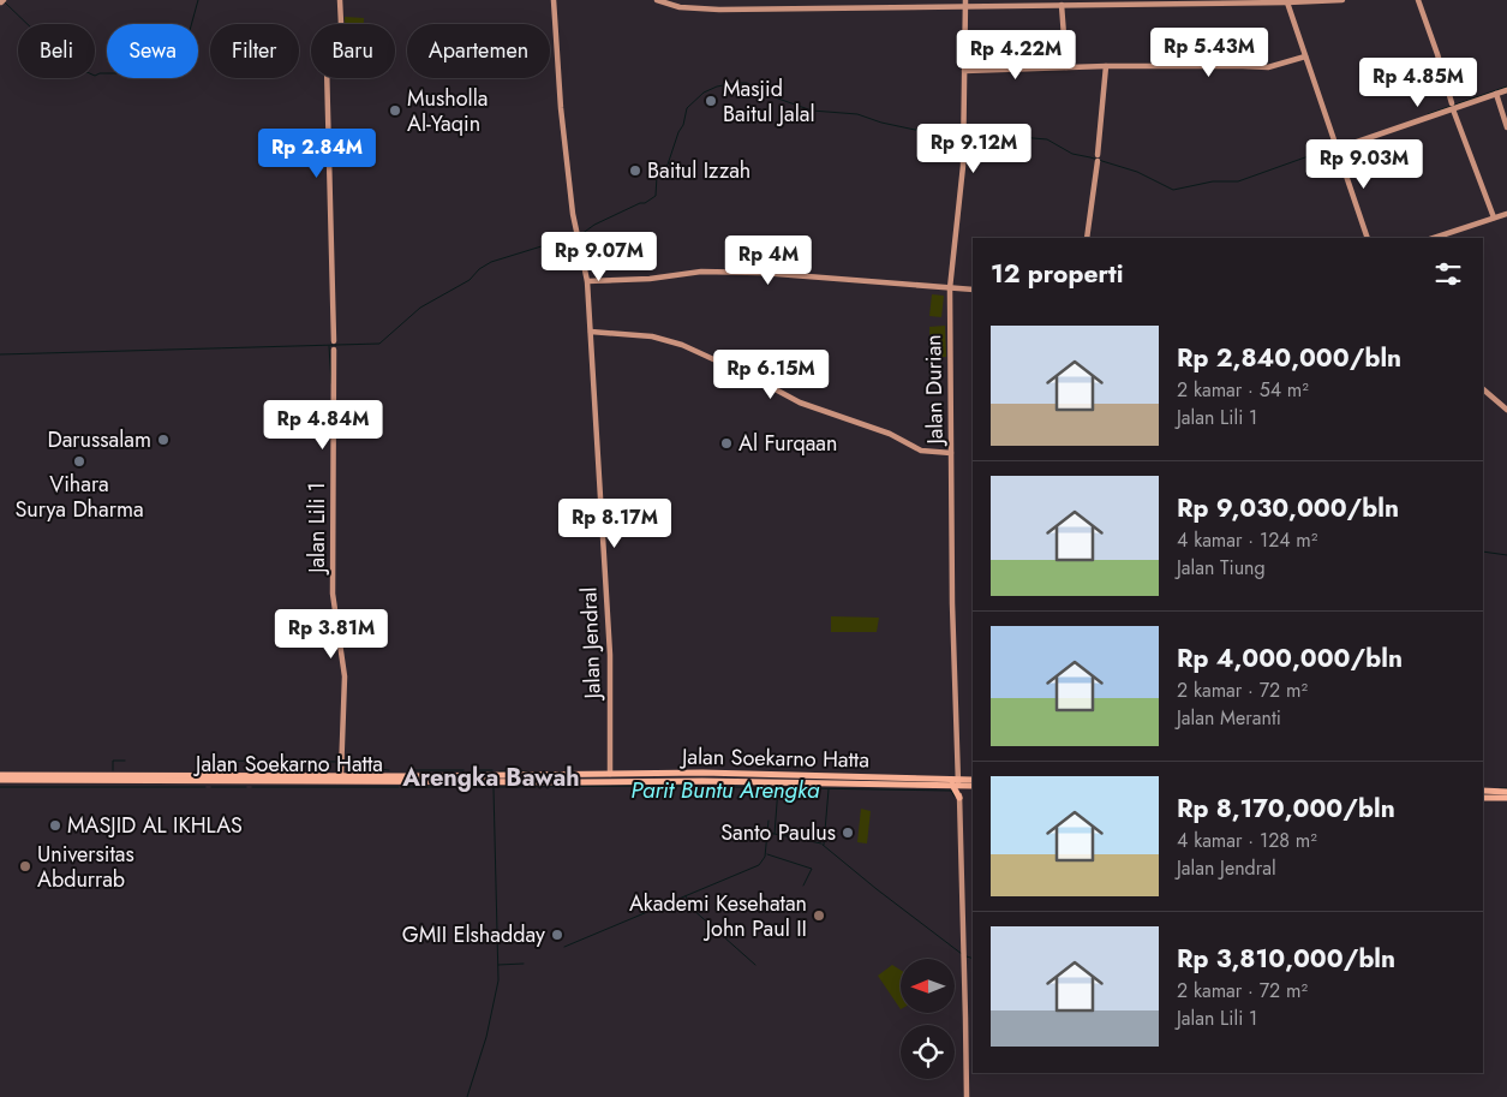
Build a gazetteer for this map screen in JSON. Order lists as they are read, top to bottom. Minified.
{"streets":{"main road":["Jalan Soekarno Hatta"],"street":["Jalan Durian","Jalan Lili 1","Jalan Jendral"]},"crossings":[["Jalan Durian","Jalan Soekarno Hatta"],["Jalan Lili 1","Jalan Soekarno Hatta"],["Jalan Jendral","Jalan Soekarno Hatta"]],"districts":["Arengka Bawah"],"water":["Parit Buntu Arengka"],"places":["Masjid Baitul Jalal","Musholla Al-Yaqin","Baitul Izzah","Darussalam","Al Furqaan","Vihara Surya Dharma","MASJID AL IKHLAS","Santo Paulus","Universitas Abdurrab","Akademi Kesehatan John Paul II","GMII Elshadday"],"north":"left","page":{"chip":["Beli","Sewa","Filter","Baru","Apartemen"],"price":["Rp 5.43M","Rp 4.22M","Rp 4.85M","Rp 9.12M","Rp 2.84M","Rp 9.03M","Rp 9.07M","Rp 4M","Rp 6.15M","Rp 4.84M","Rp 8.17M","Rp 3.81M"],"heading":"12 properti","list":[{"name":"Rp 2,840,000/bln","note":"2 kamar · 54 m² · Jalan Lili 1"},{"name":"Rp 9,030,000/bln","note":"4 kamar · 124 m² · Jalan Tiung"},{"name":"Rp 4,000,000/bln","note":"2 kamar · 72 m² · Jalan Meranti"},{"name":"Rp 8,170,000/bln","note":"4 kamar · 128 m² · Jalan Jendral"},{"name":"Rp 3,810,000/bln","note":"2 kamar · 72 m² · Jalan Lili 1"}]}}
